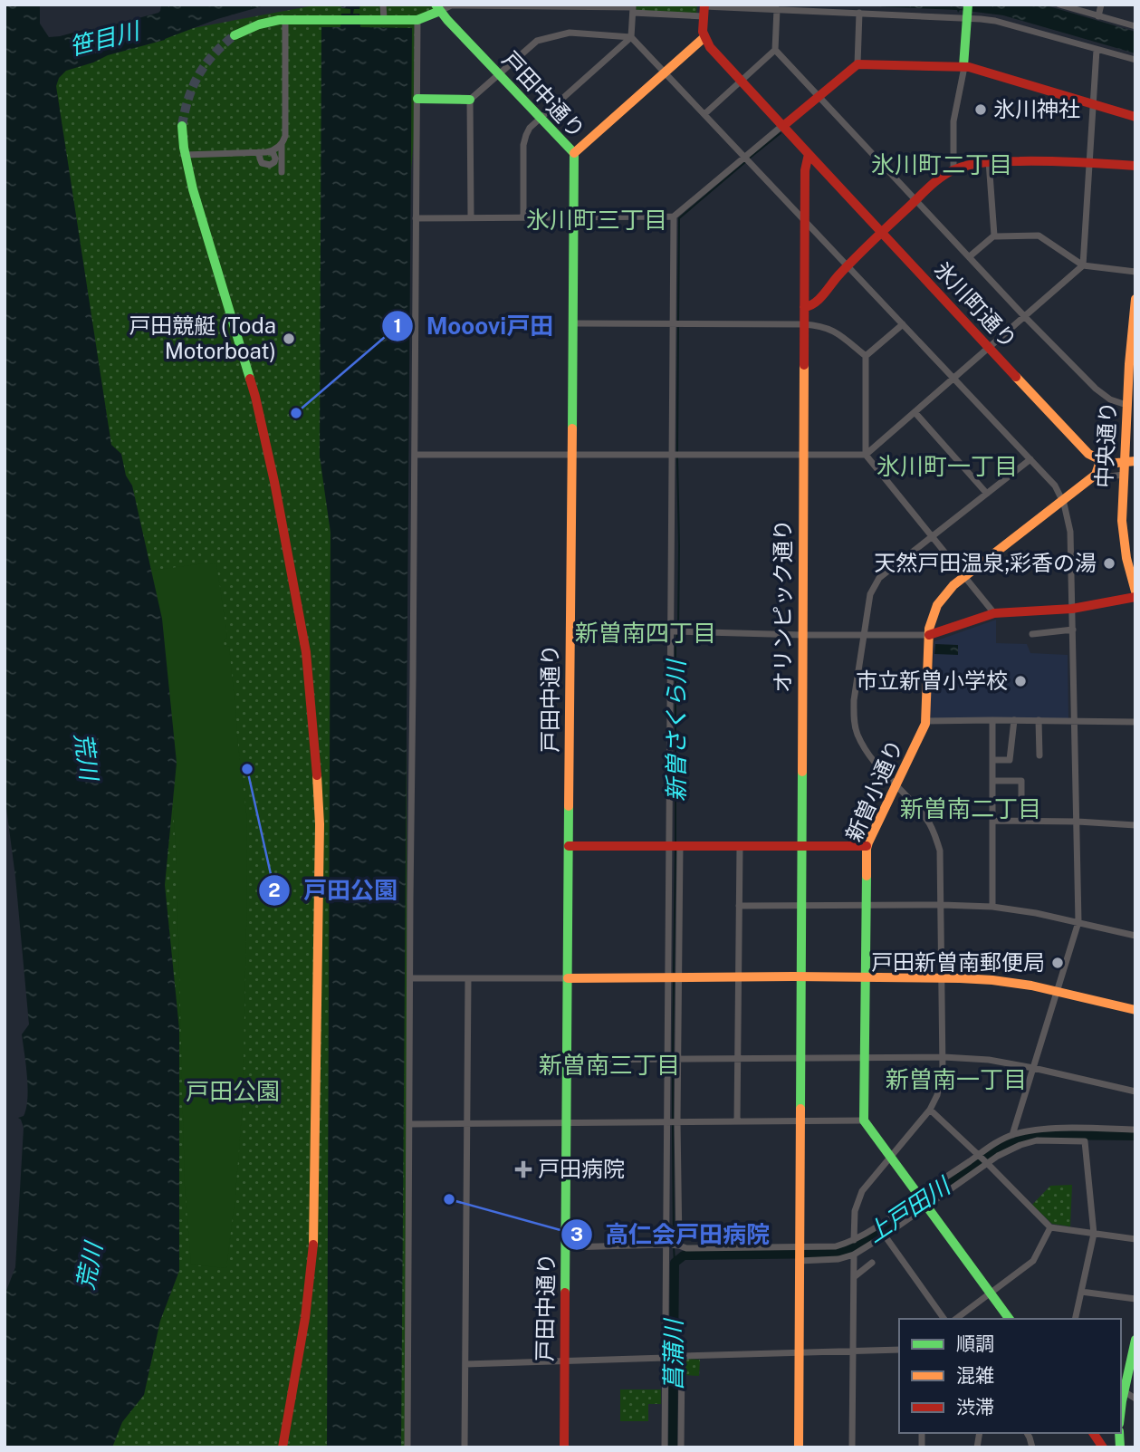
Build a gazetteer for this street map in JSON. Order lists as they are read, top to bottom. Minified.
{"streets":{"street":["戸田中通り","氷川町通り","中央通り","オリンピック通り","新曽小通り"]},"crossings":[["氷川町通り","オリンピック通り"]],"districts":["氷川町二丁目","氷川町三丁目","氷川町一丁目","新曽南四丁目","新曽南二丁目","新曽南三丁目","新曽南一丁目","戸田公園"],"water":["笹目川","新曽さくら川","荒川","上戸田川","菖蒲川"],"places":{"other":["氷川神社","戸田競艇 (Toda Motorboat)","Mooovi戸田","天然戸田温泉;彩香の湯","市立新曽小学校","戸田公園","戸田新曽南郵便局","高仁会戸田病院"],"health":["戸田病院"]},"legend":["順調","混雑","渋滞"]}
